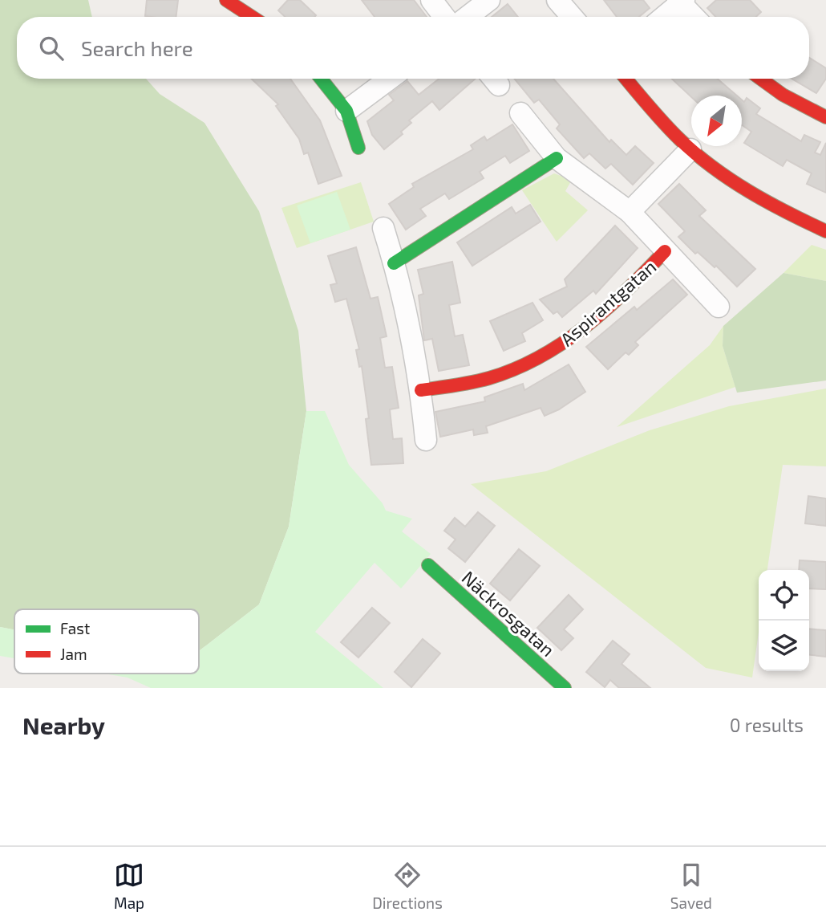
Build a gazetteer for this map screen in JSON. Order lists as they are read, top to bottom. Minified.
{"streets":{"street":["Aspirantgatan","Näckrosgatan"]},"legend":["Fast","Jam"],"north":"bottom left","page":{"search":"Search here","heading":["Nearby","0 results"],"nav":["Map","Directions","Saved"]}}
